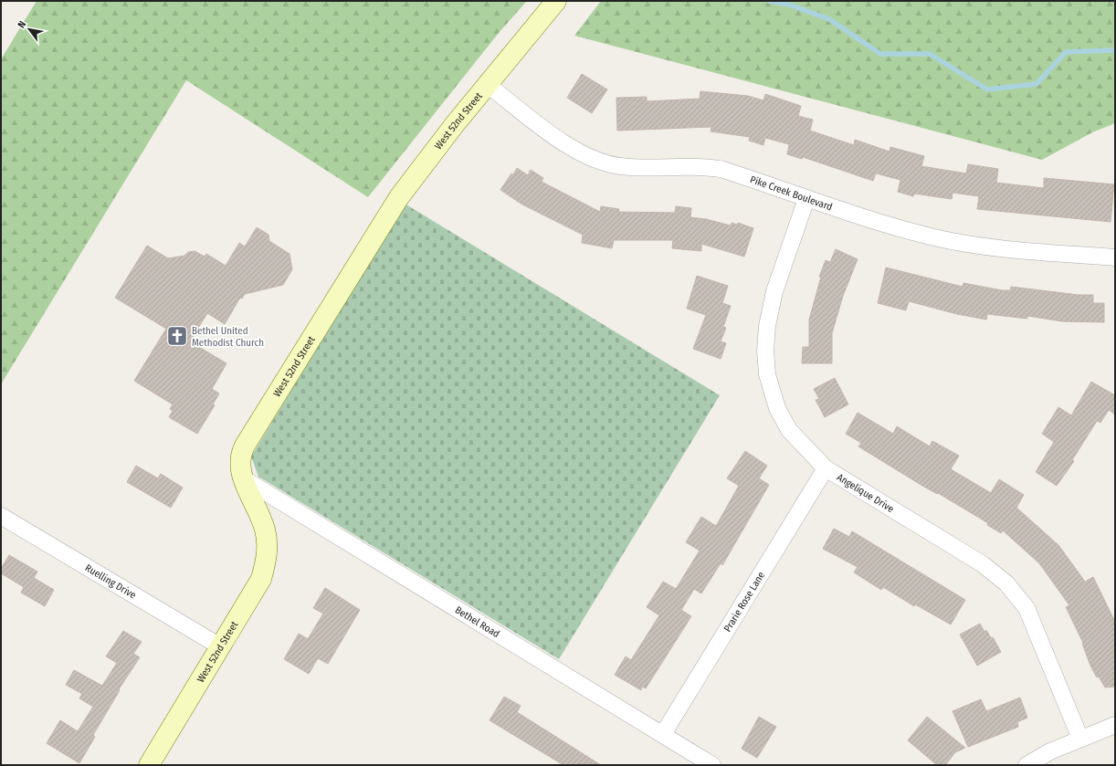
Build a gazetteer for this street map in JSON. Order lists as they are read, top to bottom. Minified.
{"streets":{"street":["West 52nd Street","Pike Creek Boulevard","Angelique Drive","Ruelling Drive","Prarie Rose Lane","Bethel Road"]},"crossings":[["West 52nd Street","Pike Creek Boulevard"],["West 52nd Street","Ruelling Drive"],["West 52nd Street","Bethel Road"],["Pike Creek Boulevard","Angelique Drive"],["Angelique Drive","Prarie Rose Lane"],["Prarie Rose Lane","Bethel Road"]],"places":{"church":["Bethel United Methodist Church"]},"north":"top left"}
